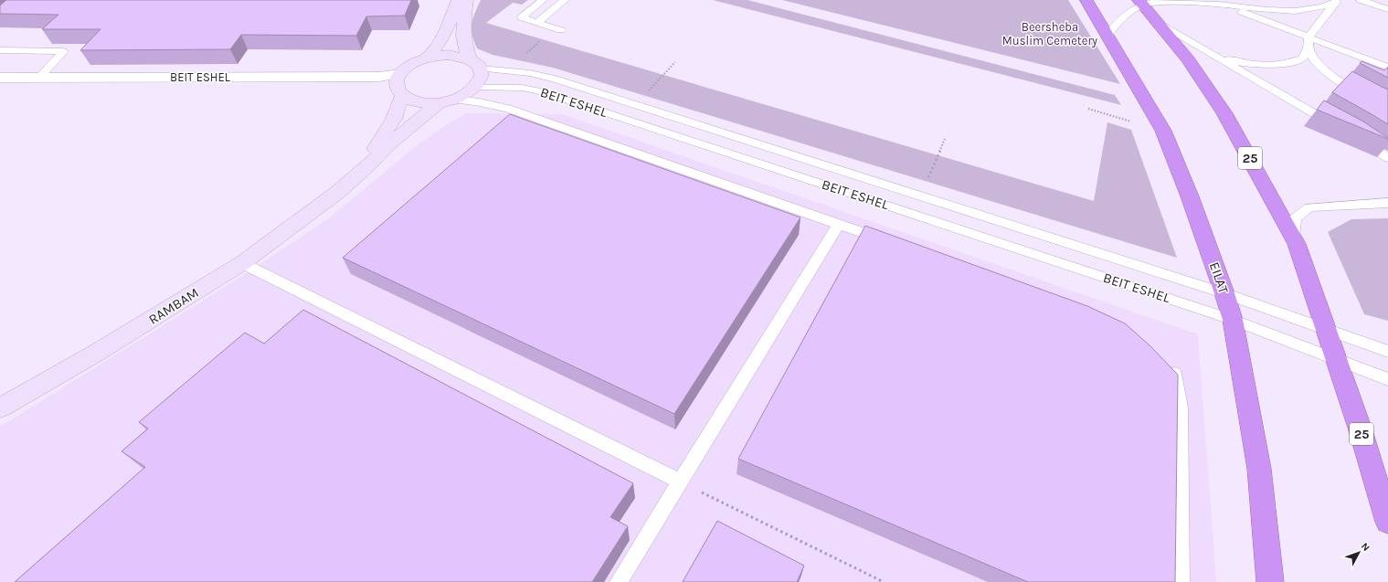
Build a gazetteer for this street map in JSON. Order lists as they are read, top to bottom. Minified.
{"streets":{"highway":["25","EILAT"],"street":["BEIT ESHEL","RAMBAM"]},"crossings":[["BEIT ESHEL","25"],["BEIT ESHEL","EILAT"]],"parks":["Beersheba Muslim Cemetery"],"north":"top right"}
